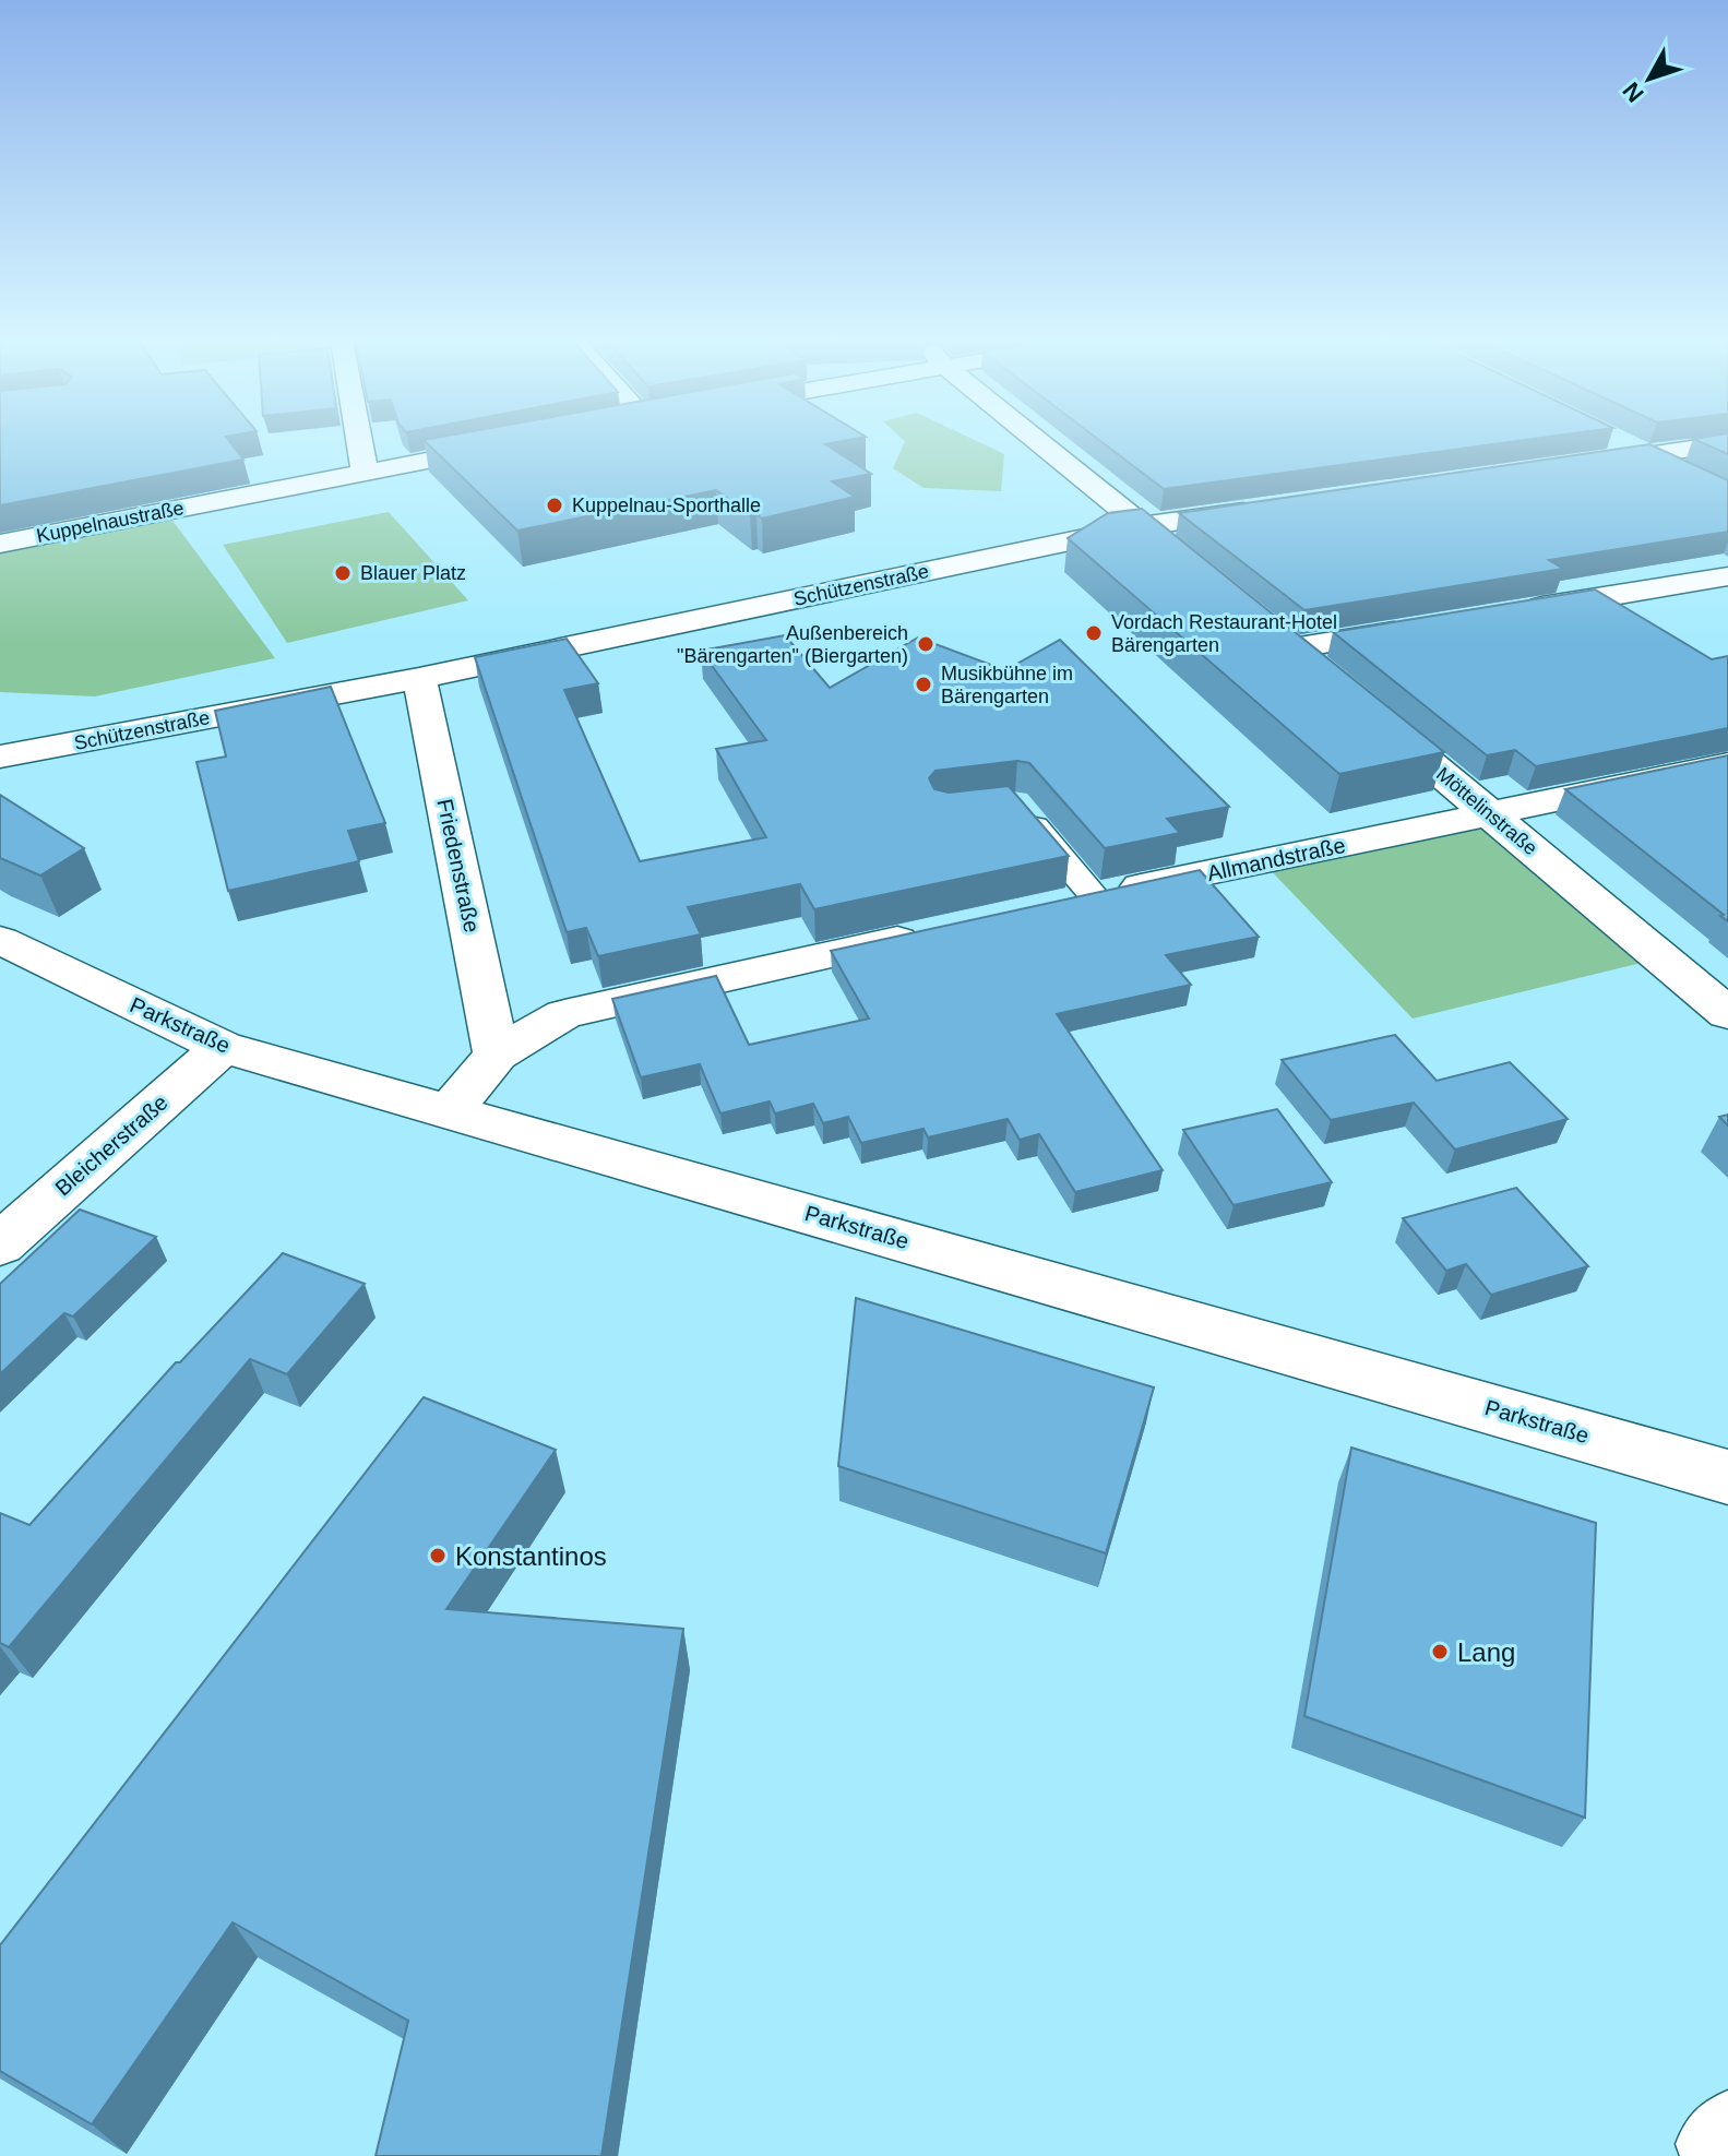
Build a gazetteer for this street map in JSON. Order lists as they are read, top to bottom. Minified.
{"streets":{"street":["Kuppelnaustraße","Schützenstraße","Möttelinstraße","Allmandstraße","Friedenstraße","Parkstraße","Bleicherstraße"]},"crossings":[["Schützenstraße","Friedenstraße"],["Möttelinstraße","Allmandstraße"],["Parkstraße","Bleicherstraße"]],"places":["Kuppelnau-Sporthalle","Blauer Platz","Vordach Restaurant-Hotel Bärengarten","Außenbereich \"Bärengarten\" (Biergarten)","Musikbühne im Bärengarten","Konstantinos","Lang"],"north":"bottom left"}
